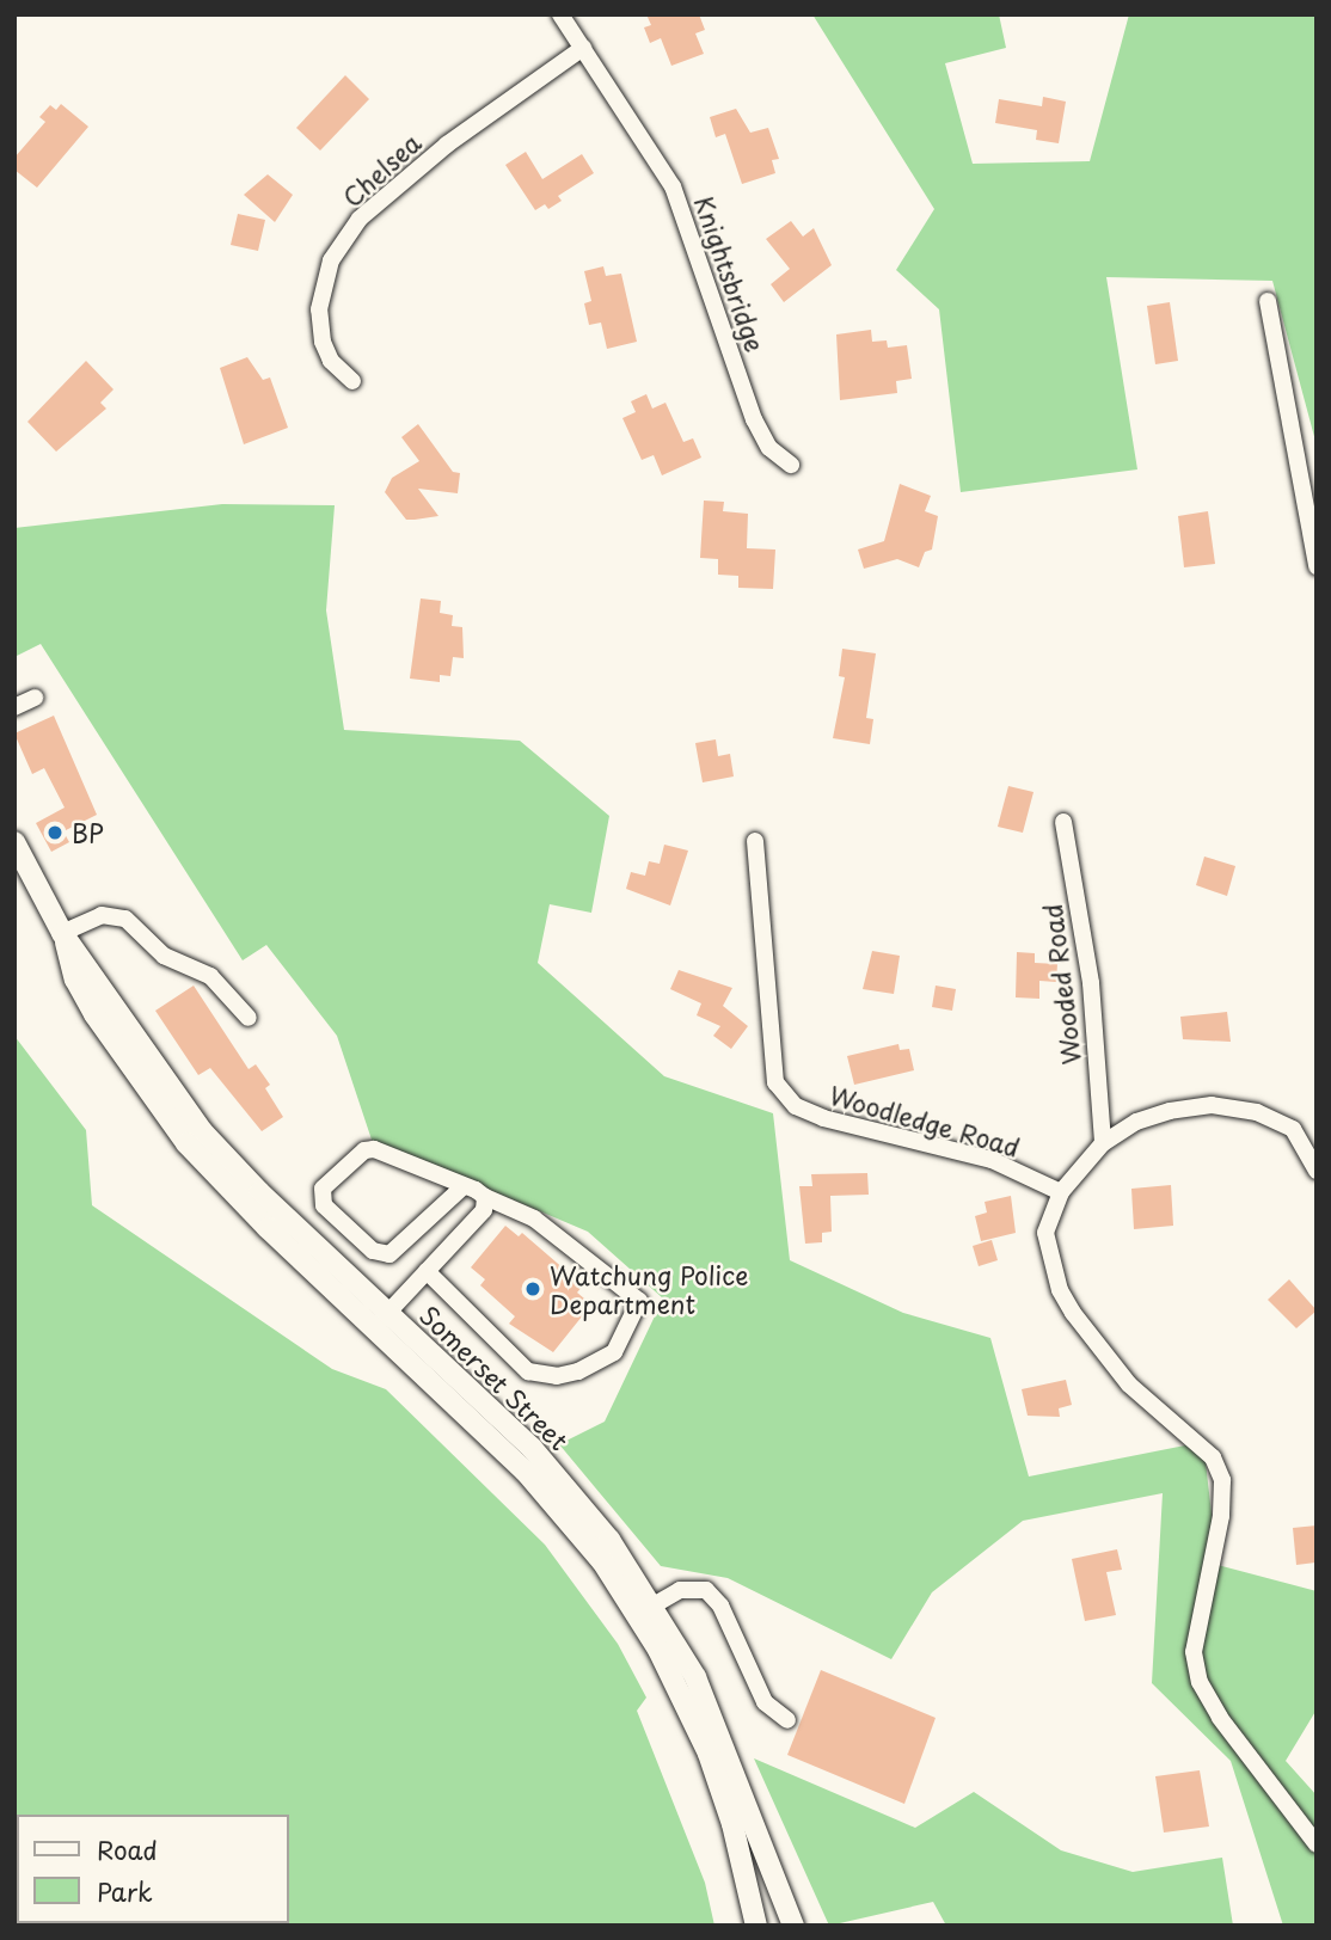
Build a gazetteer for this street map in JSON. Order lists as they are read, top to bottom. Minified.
{"streets":{"main road":["Somerset Street"],"street":["Chelsea","Knightsbridge","Wooded Road","Woodledge Road"]},"crossings":[["Chelsea","Knightsbridge"]],"places":["BP","Watchung Police Department"],"legend":["Road","Park"]}
